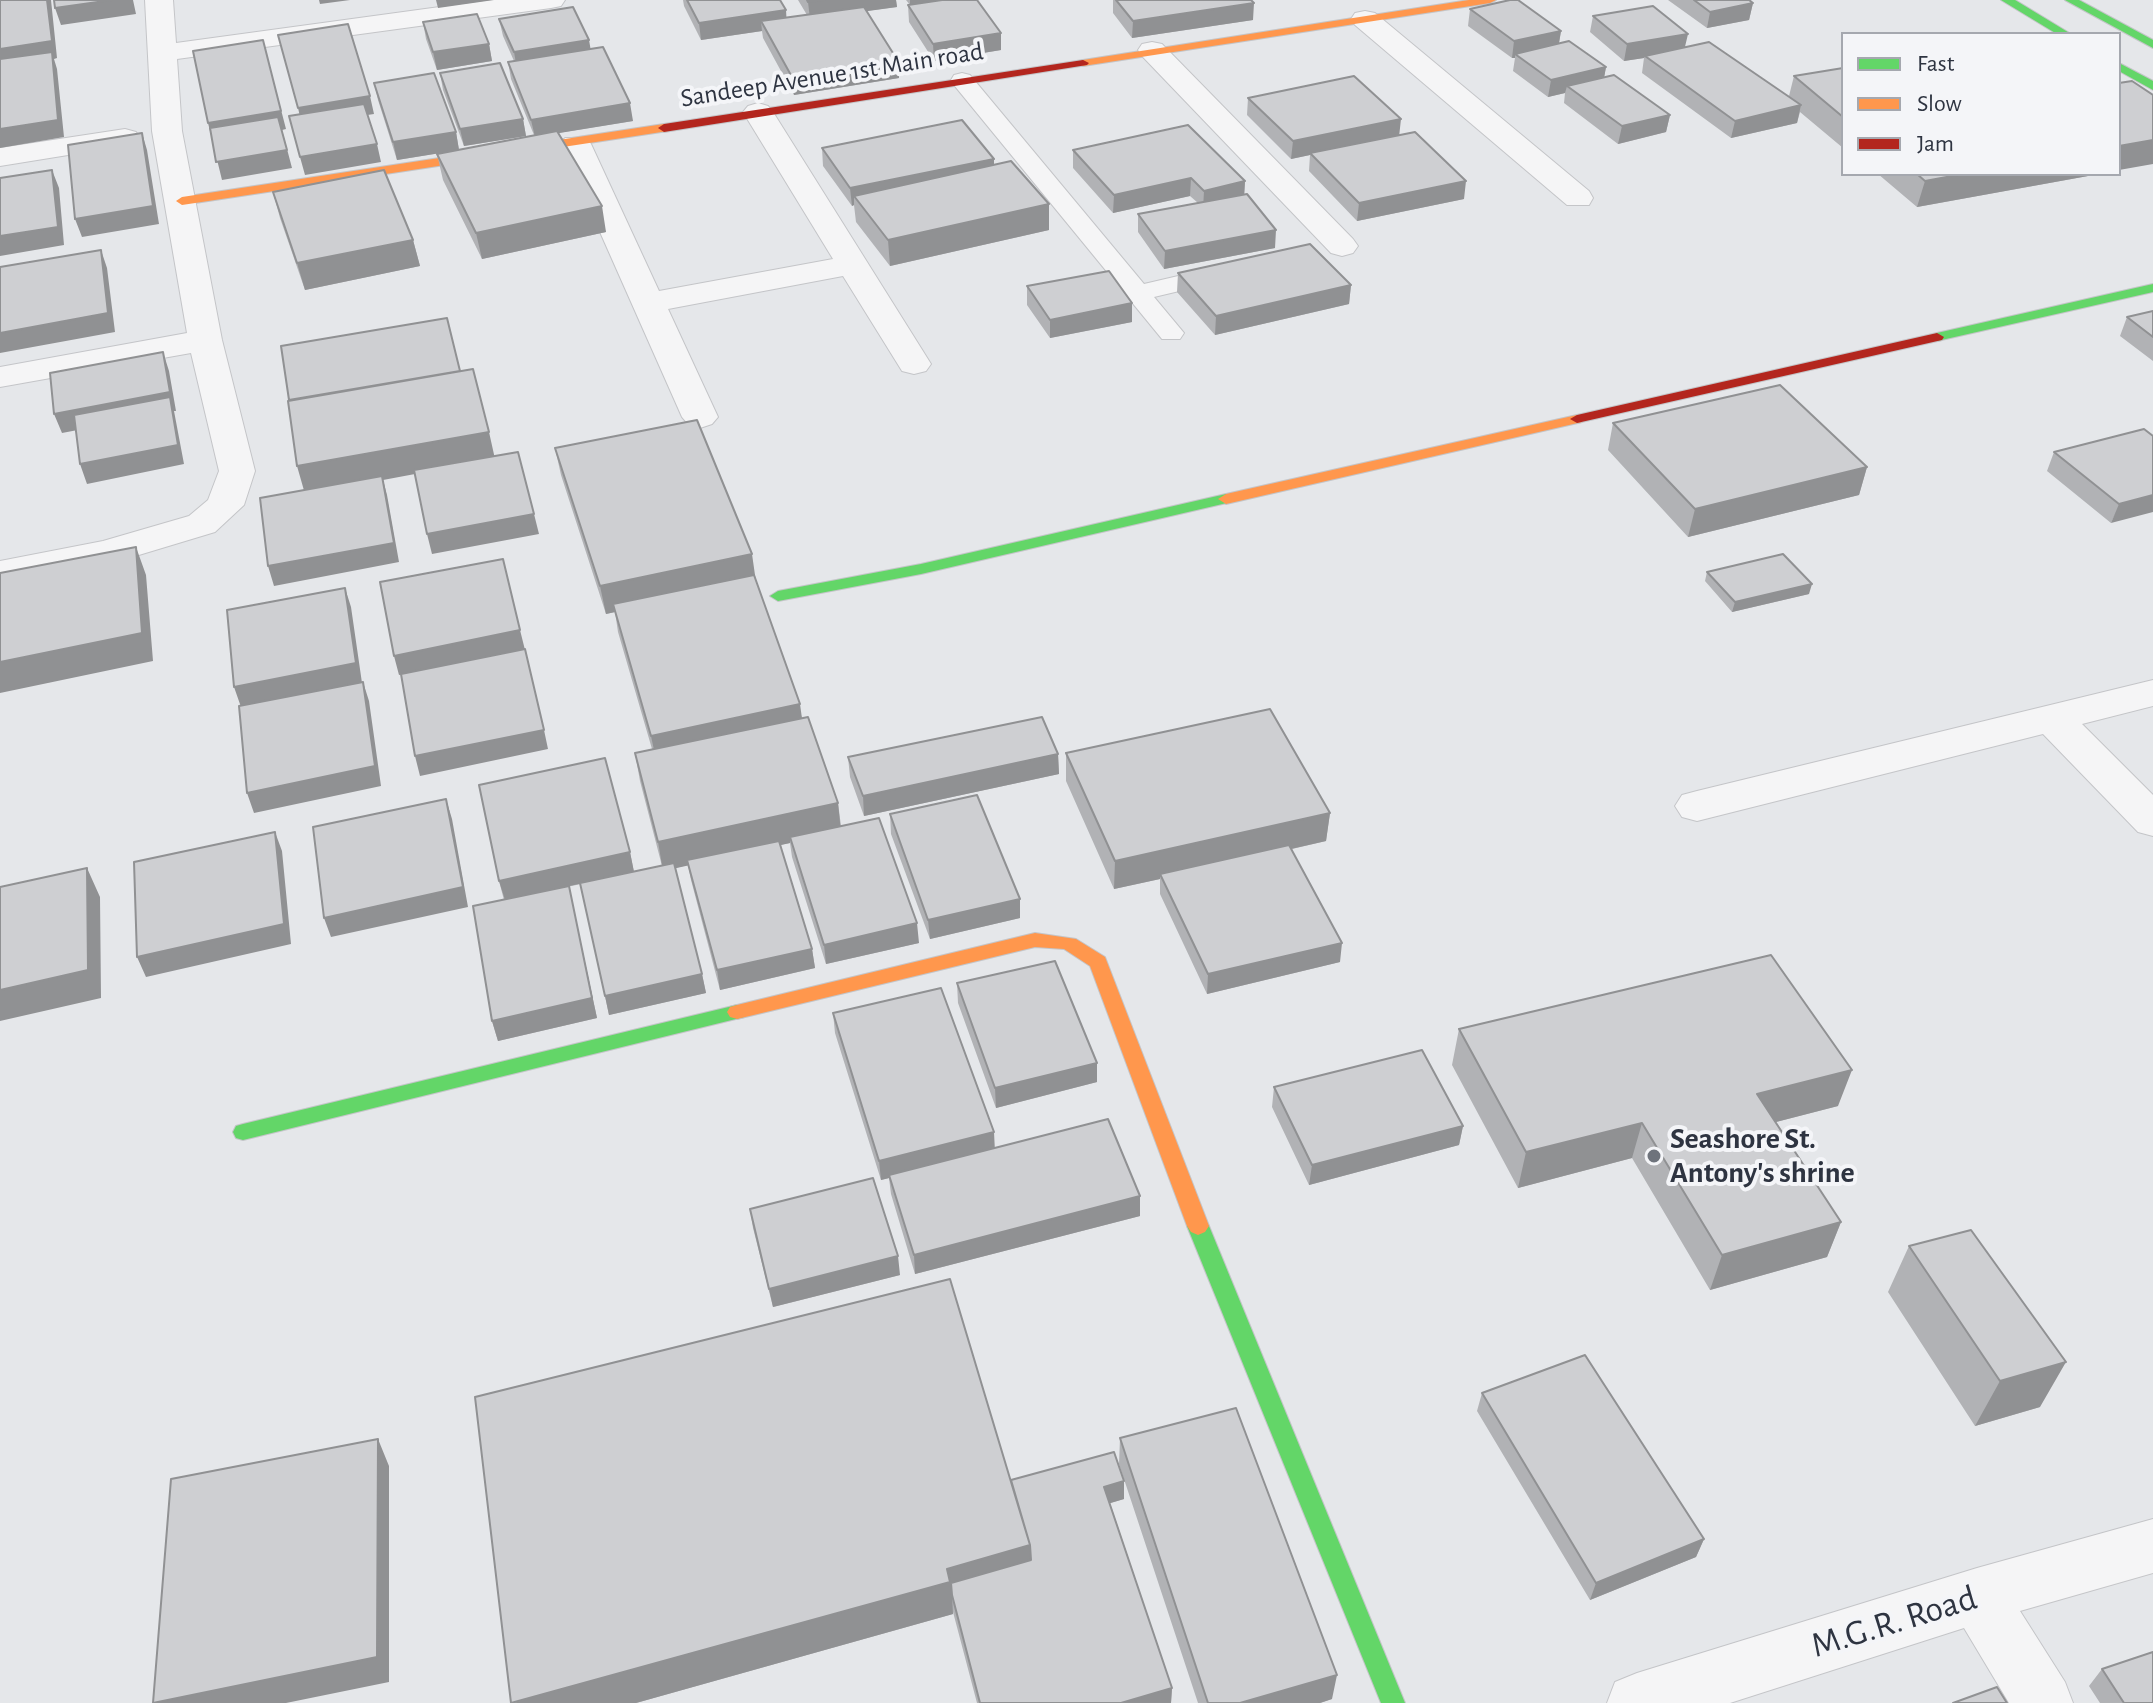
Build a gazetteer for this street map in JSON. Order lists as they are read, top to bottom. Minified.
{"streets":{"street":["Sandeep Avenue 1st Main road","M.G.R. Road"]},"places":["Seashore St. Antony's shrine"],"legend":["Fast","Slow","Jam"]}
